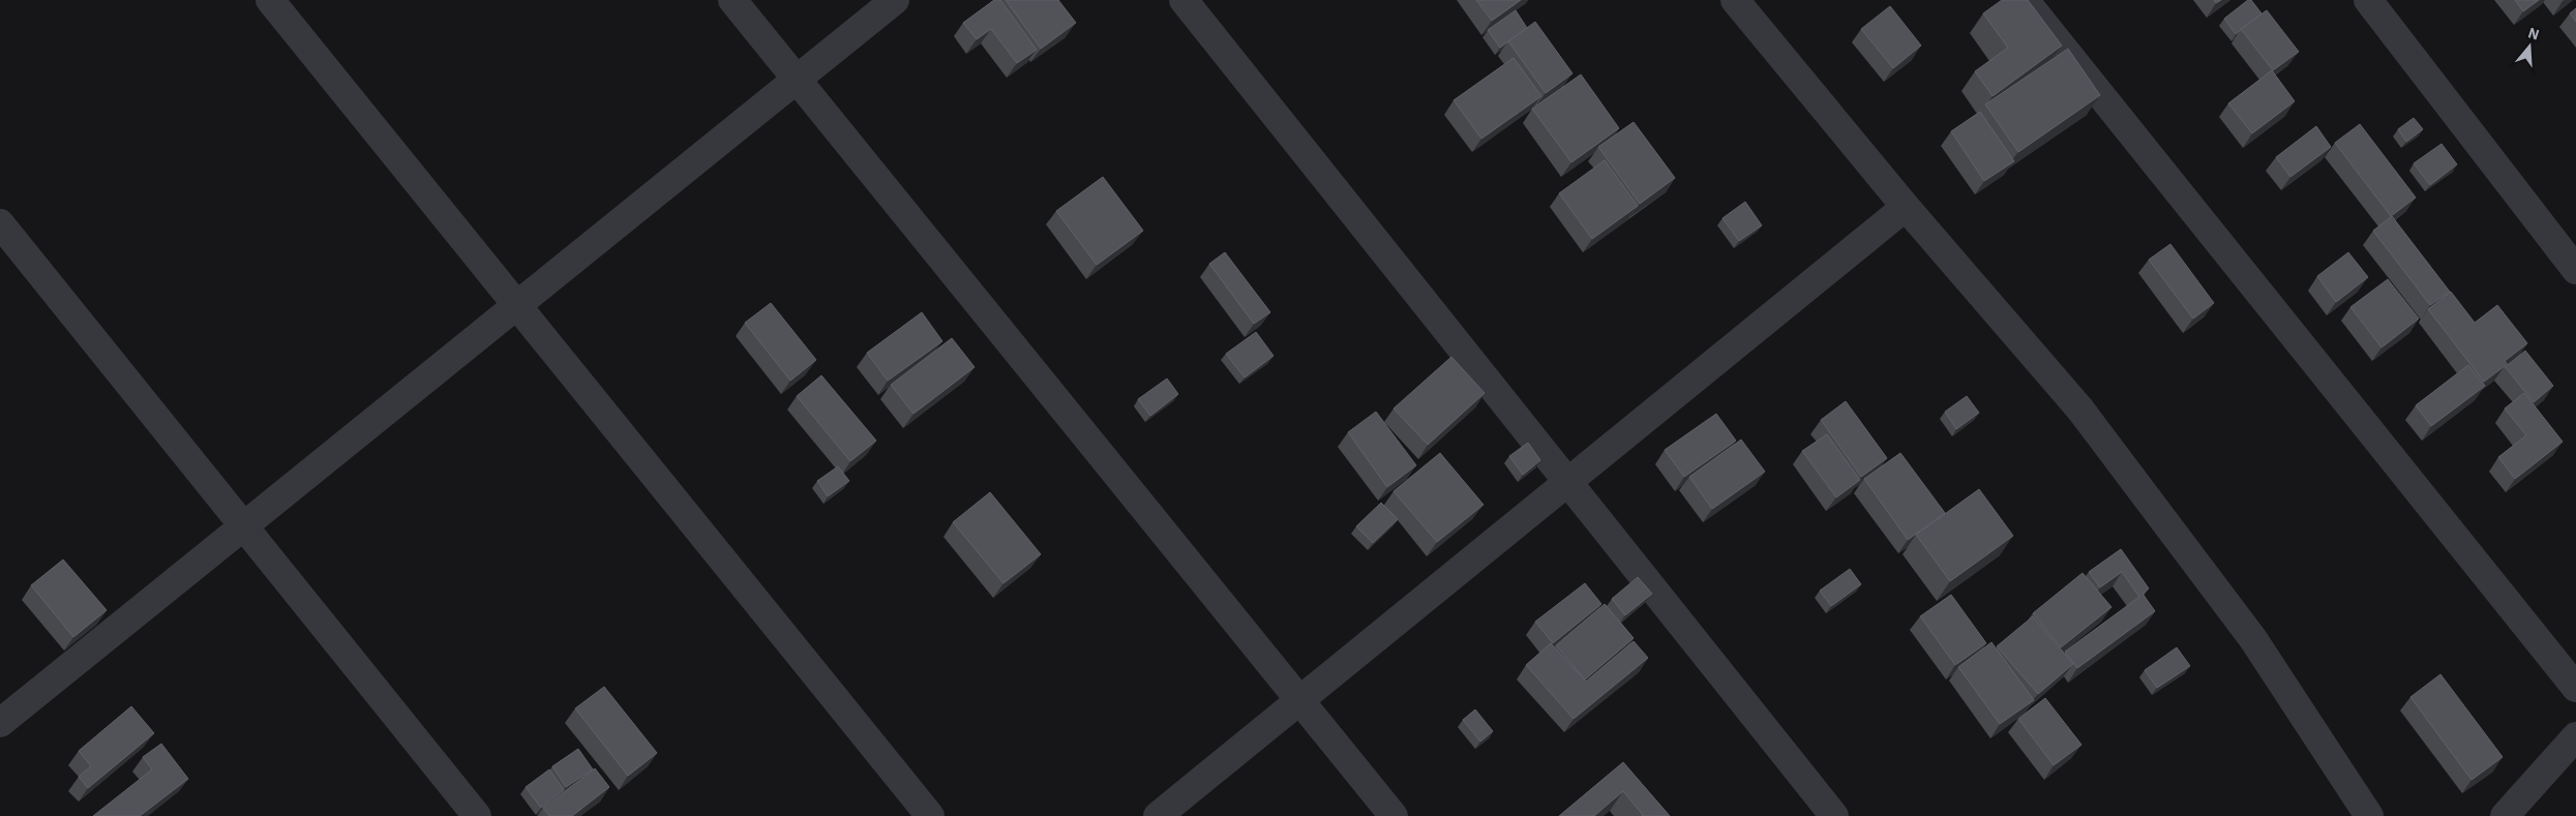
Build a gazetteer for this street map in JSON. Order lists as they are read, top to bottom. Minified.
{"north":"top"}
